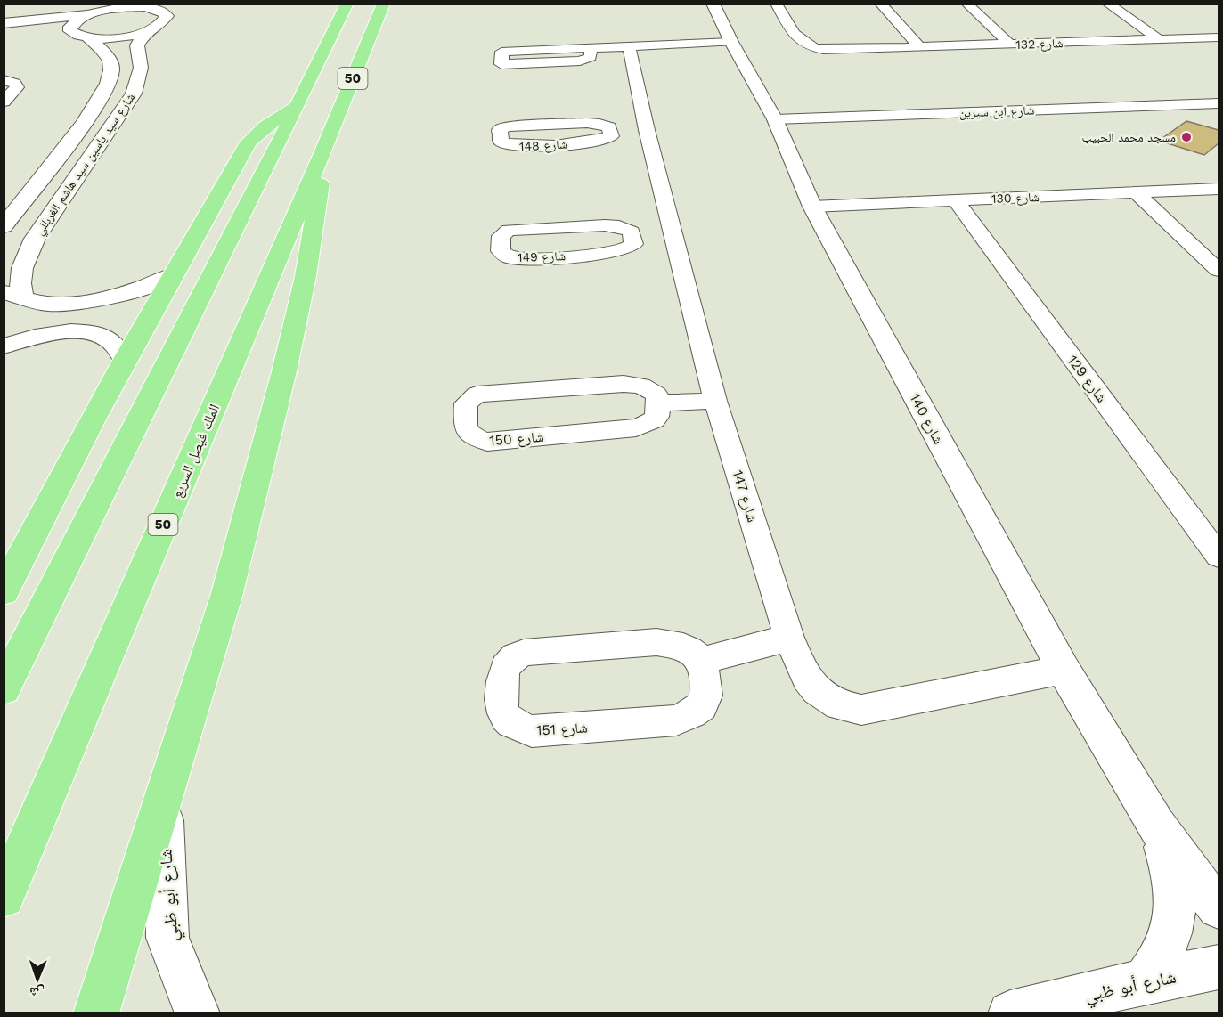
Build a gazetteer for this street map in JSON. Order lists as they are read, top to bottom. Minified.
{"streets":{"highway":["50","الملك فيصل السريع"],"street":["شارع 132","شارع ابن سيرين","شارع 148","شارع سيد ياسين سيد هاشم الغربللي","شارع 130","شارع 149","شارع 129","شارع 140","شارع 150","شارع 147","شارع 151","شارع أبو ظبي"]},"crossings":[["شارع ابن سيرين","شارع 140"],["شارع 148","شارع 147"],["شارع 130","شارع 129"],["شارع 130","شارع 140"],["شارع 149","شارع 147"],["شارع 140","شارع 147"],["شارع 140","شارع أبو ظبي"]],"places":["مسجد محمد الحبيب"],"north":"bottom"}
